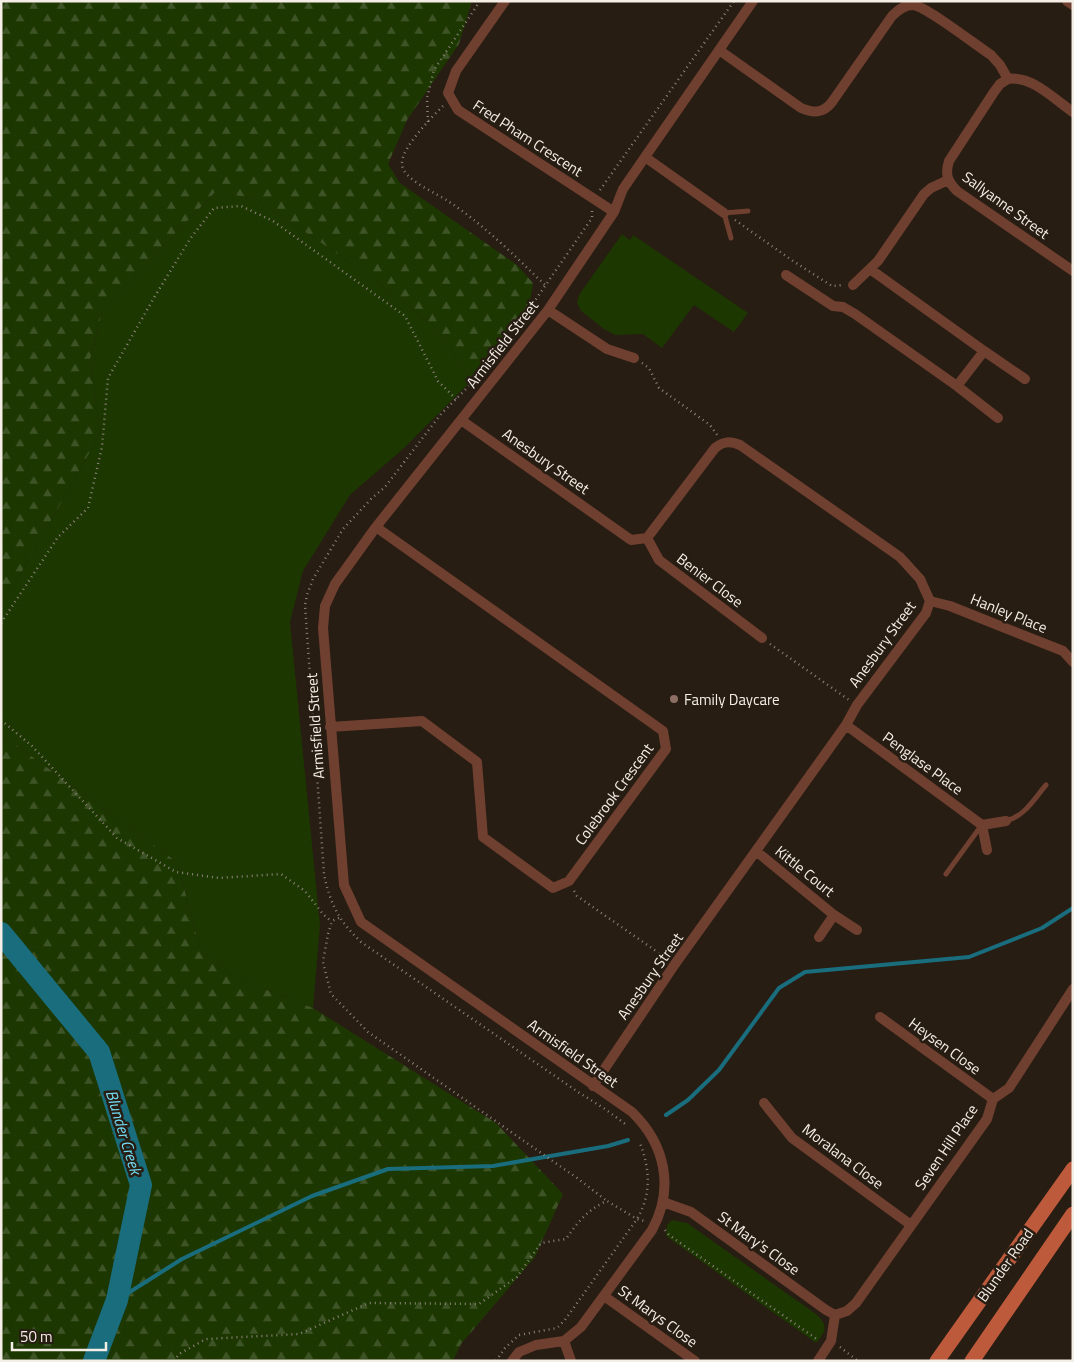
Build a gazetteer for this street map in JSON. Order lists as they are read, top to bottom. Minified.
{"streets":{"main road":["Blunder Road"],"street":["Fred Pham Crescent","Sallyanne Street","Armisfield Street","Anesbury Street","Benier Close","Hanley Place","Penglase Place","Colebrook Crescent","Kittle Court","Heysen Close","Seven Hill Place","Moralana Close","St Mary's Close","St Marys Close"]},"crossings":[["Fred Pham Crescent","Armisfield Street"],["Armisfield Street","Anesbury Street"],["Armisfield Street","Colebrook Crescent"],["Armisfield Street","St Mary's Close"],["Armisfield Street","St Marys Close"],["Anesbury Street","Benier Close"],["Anesbury Street","Hanley Place"],["Anesbury Street","Penglase Place"],["Anesbury Street","Kittle Court"],["Heysen Close","Seven Hill Place"],["Seven Hill Place","Moralana Close"],["Seven Hill Place","St Mary's Close"]],"water":["Blunder Creek"],"places":["Family Daycare"],"scale_bar":"50 m"}
